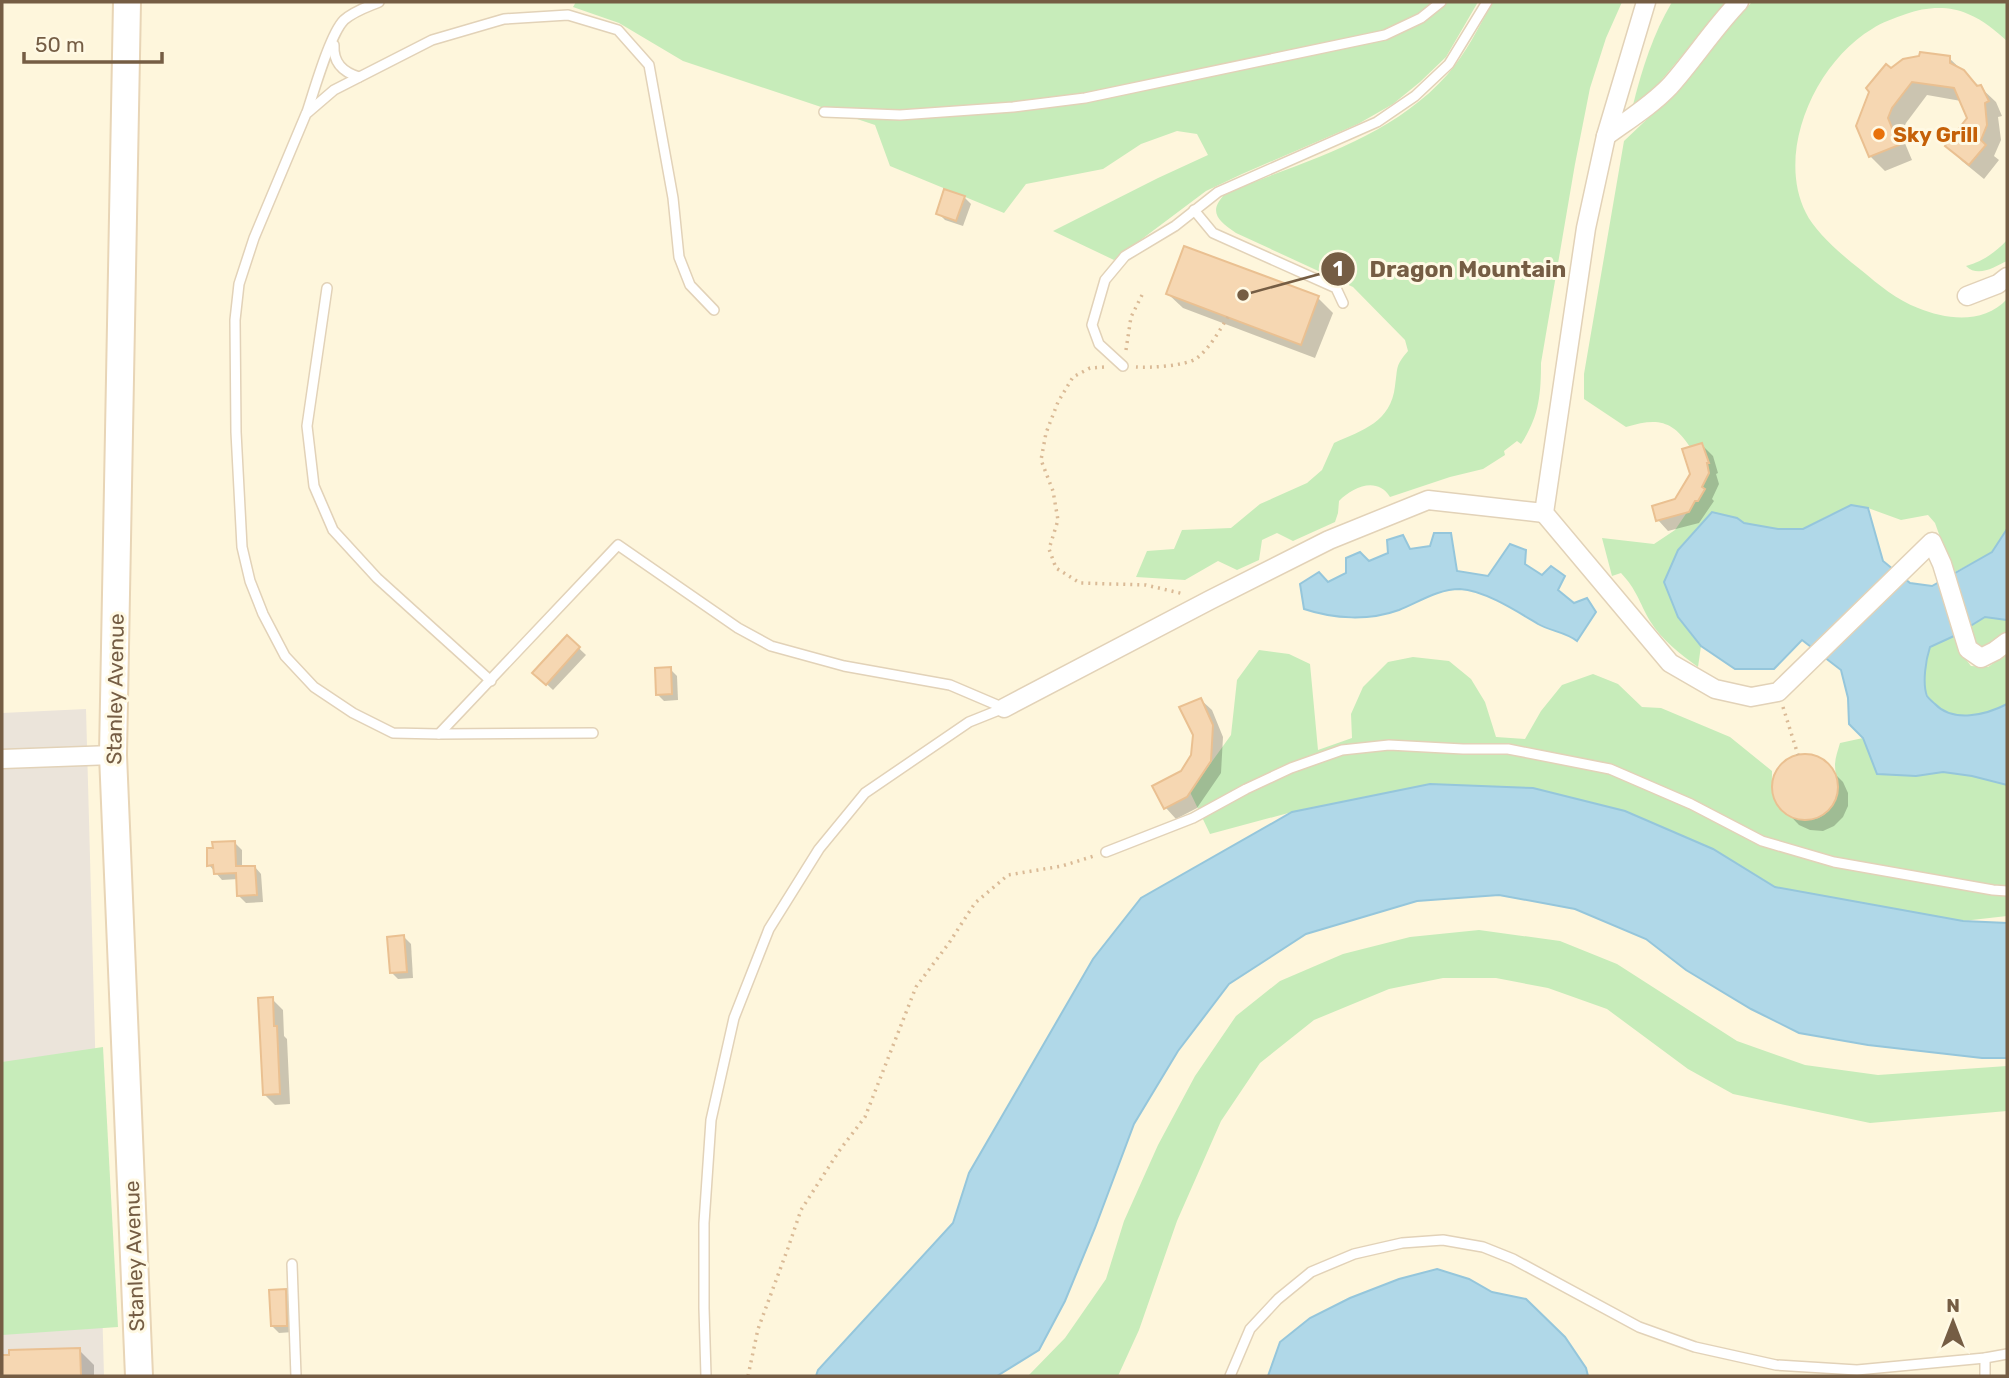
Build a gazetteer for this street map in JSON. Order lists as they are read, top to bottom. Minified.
{"streets":{"main road":["Stanley Avenue"]},"places":["Sky Grill","Dragon Mountain"],"scale_bar":"50 m","north":"top"}
